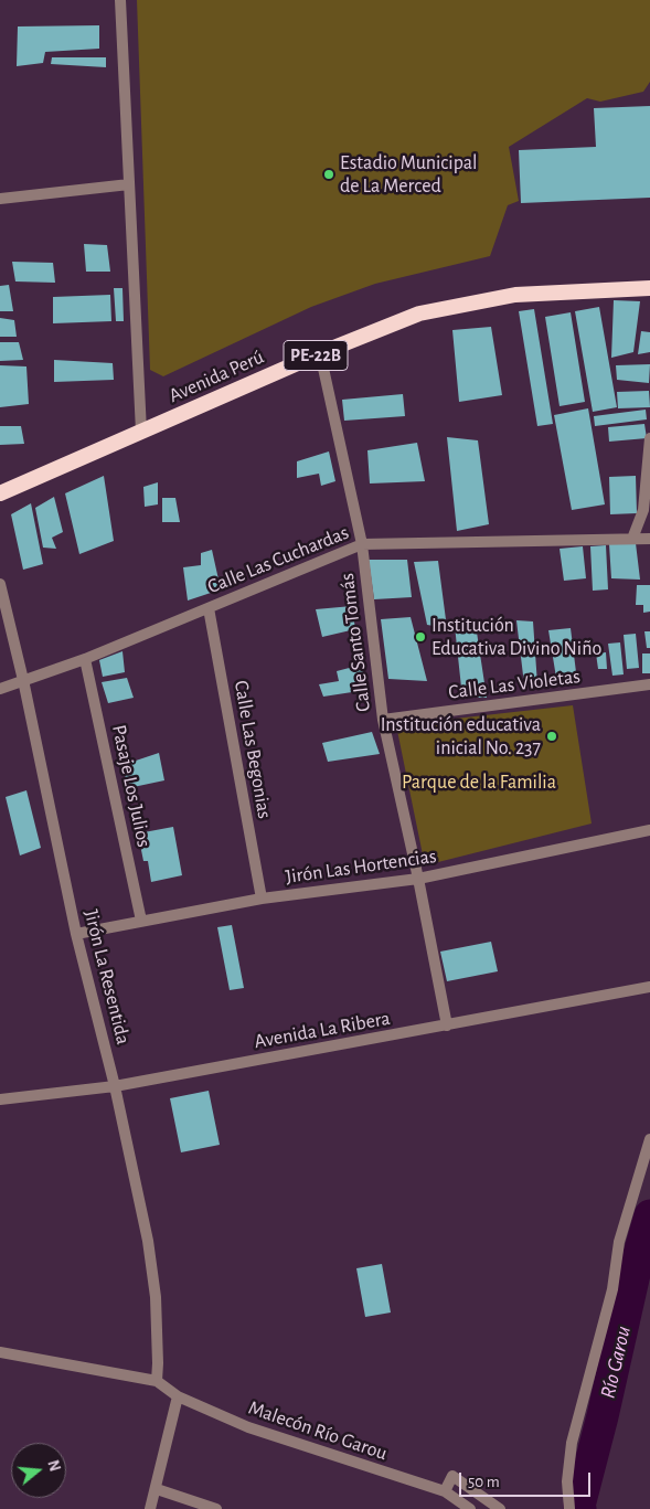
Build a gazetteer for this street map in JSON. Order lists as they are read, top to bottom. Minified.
{"streets":{"highway":["PE-22B","Avenida Perú"],"street":["Calle Las Cuchardas","Calle Santo Tomás","Calle Las Violetas","Calle Las Begonias","Pasaje Los Julios","Jirón Las Hortencias","Jirón La Resentida","Avenida La Ribera","Malecón Río Garou"]},"crossings":[["Avenida Perú","Calle Santo Tomás"],["Calle Las Cuchardas","Calle Santo Tomás"],["Calle Las Cuchardas","Calle Las Begonias"],["Calle Las Cuchardas","Pasaje Los Julios"],["Calle Las Cuchardas","Jirón La Resentida"],["Calle Santo Tomás","Calle Las Violetas"],["Calle Santo Tomás","Jirón Las Hortencias"],["Calle Santo Tomás","Avenida La Ribera"],["Calle Las Begonias","Jirón Las Hortencias"],["Pasaje Los Julios","Jirón Las Hortencias"],["Jirón Las Hortencias","Jirón La Resentida"],["Jirón La Resentida","Avenida La Ribera"],["Jirón La Resentida","Malecón Río Garou"]],"water":["Río Garou"],"parks":["Parque de la Familia"],"places":["Estadio Municipal de La Merced","Institución Educativa Divino Niño","Institución educativa inicial No. 237"],"scale_bar":"50 m","north":"right"}
